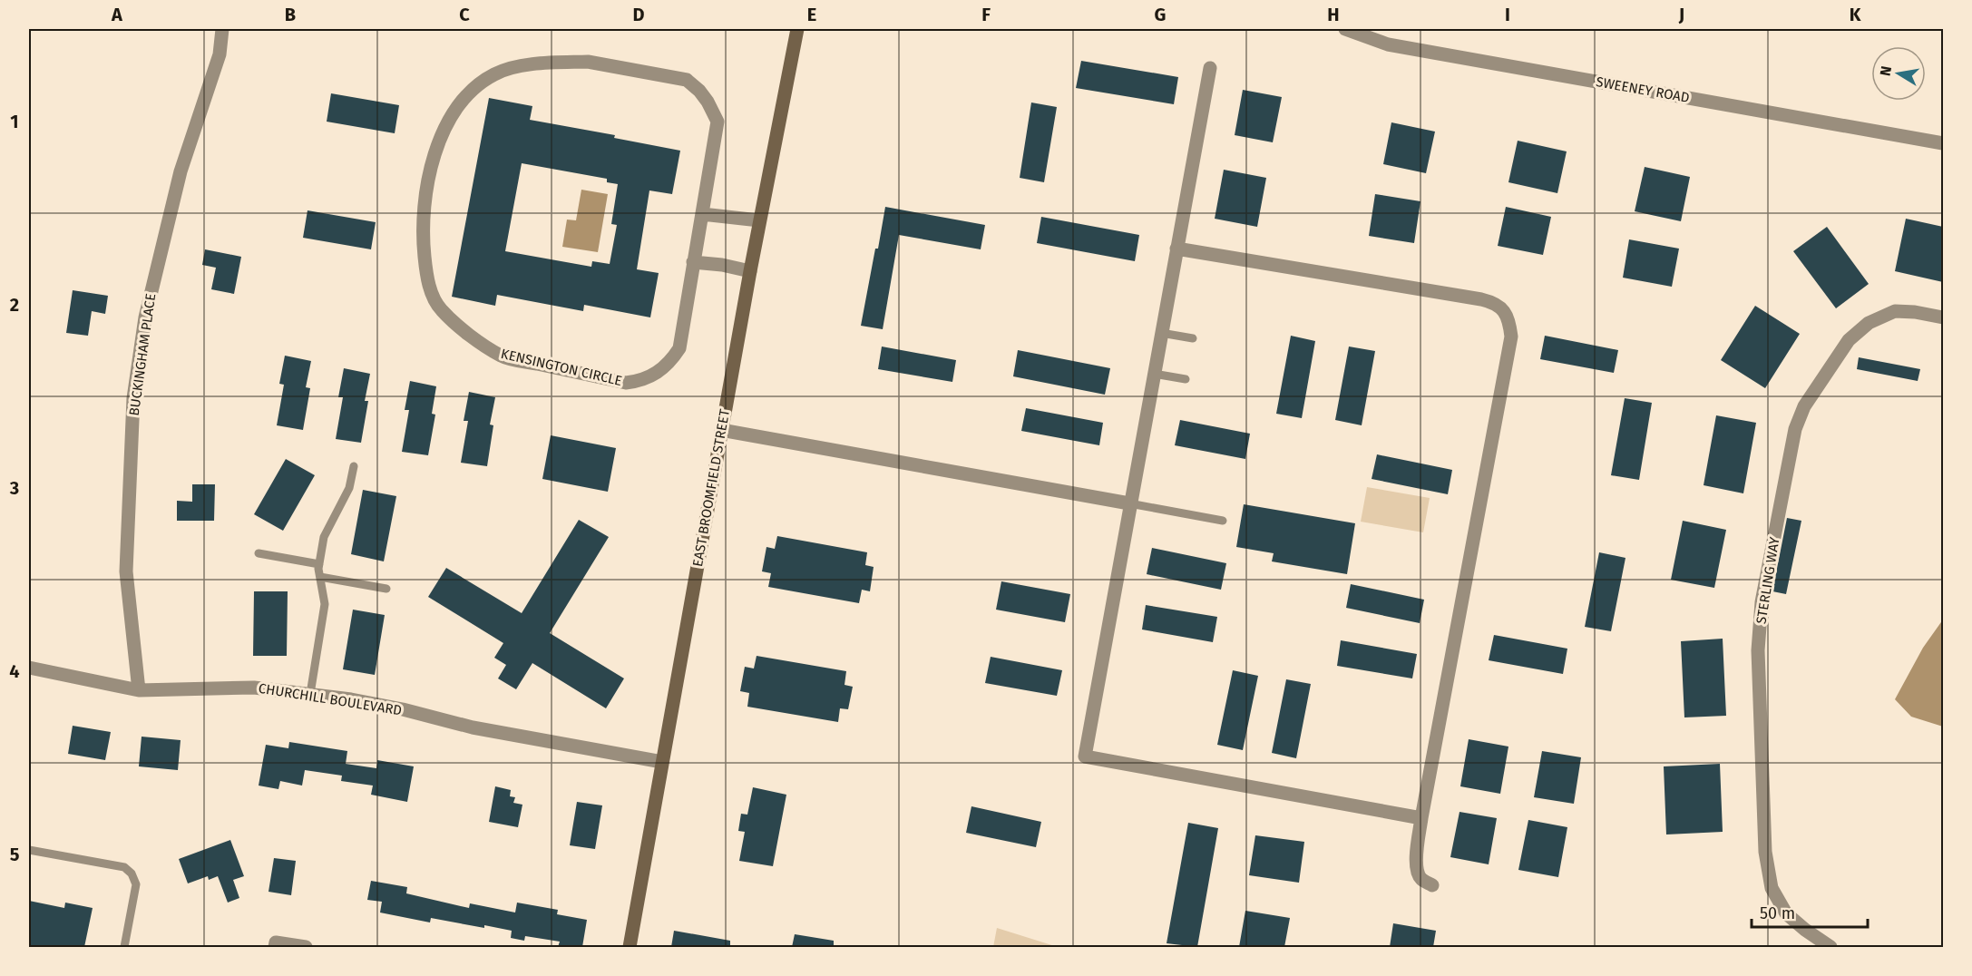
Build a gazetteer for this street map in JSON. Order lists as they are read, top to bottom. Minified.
{"streets":{"main road":["EAST BROOMFIELD STREET"],"street":["SWEENEY ROAD","BUCKINGHAM PLACE","KENSINGTON CIRCLE","STERLING WAY","CHURCHILL BOULEVARD"]},"crossings":[["BUCKINGHAM PLACE","CHURCHILL BOULEVARD"],["EAST BROOMFIELD STREET","CHURCHILL BOULEVARD"]],"scale_bar":"50 m","north":"left","grid":{"columns":["A","B","C","D","E","F","G","H","I","J","K"],"rows":["1","2","3","4","5"]}}
